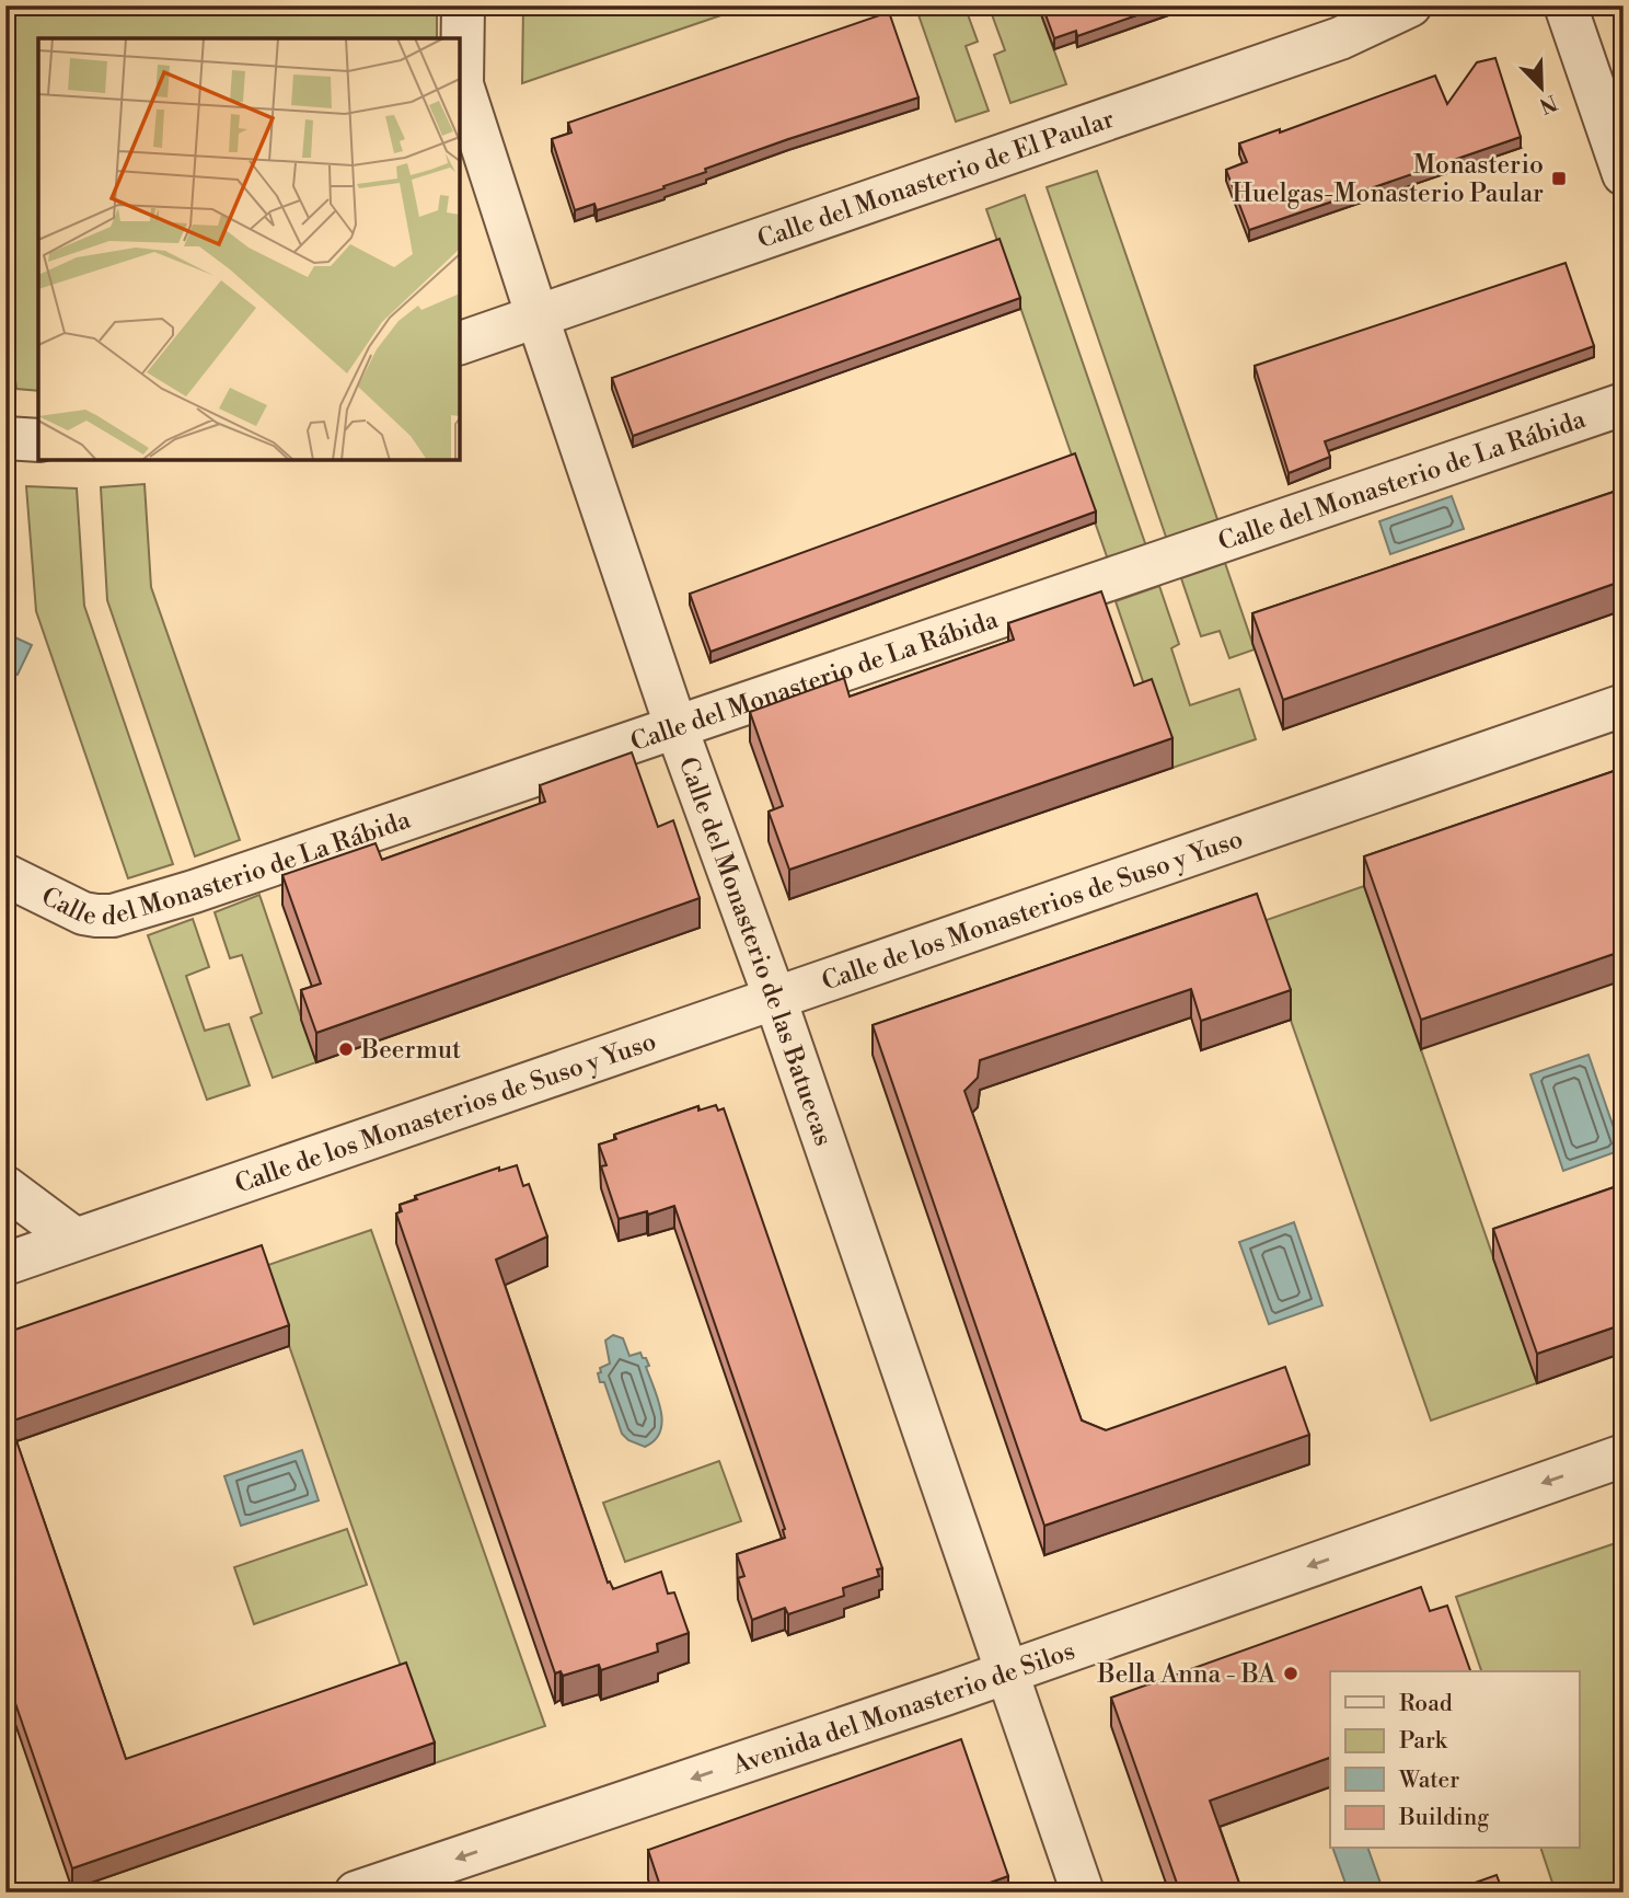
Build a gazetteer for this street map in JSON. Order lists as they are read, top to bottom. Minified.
{"streets":{"street":["Calle del Monasterio de El Paular","Calle del Monasterio de La Rábida","Calle de los Monasterios de Suso y Yuso","Calle del Monasterio de las Batuecas","Avenida del Monasterio de Silos"]},"crossings":[["Calle del Monasterio de El Paular","Calle del Monasterio de las Batuecas"],["Calle del Monasterio de La Rábida","Calle del Monasterio de las Batuecas"],["Calle de los Monasterios de Suso y Yuso","Calle del Monasterio de las Batuecas"],["Calle del Monasterio de las Batuecas","Avenida del Monasterio de Silos"]],"one_way":["Avenida del Monasterio de Silos"],"places":{"transit":["Monasterio Huelgas-Monasterio Paular"],"other":["Beermut","Bella Anna - BA"]},"legend":["Road","Park","Water","Building"],"north":"bottom right"}
